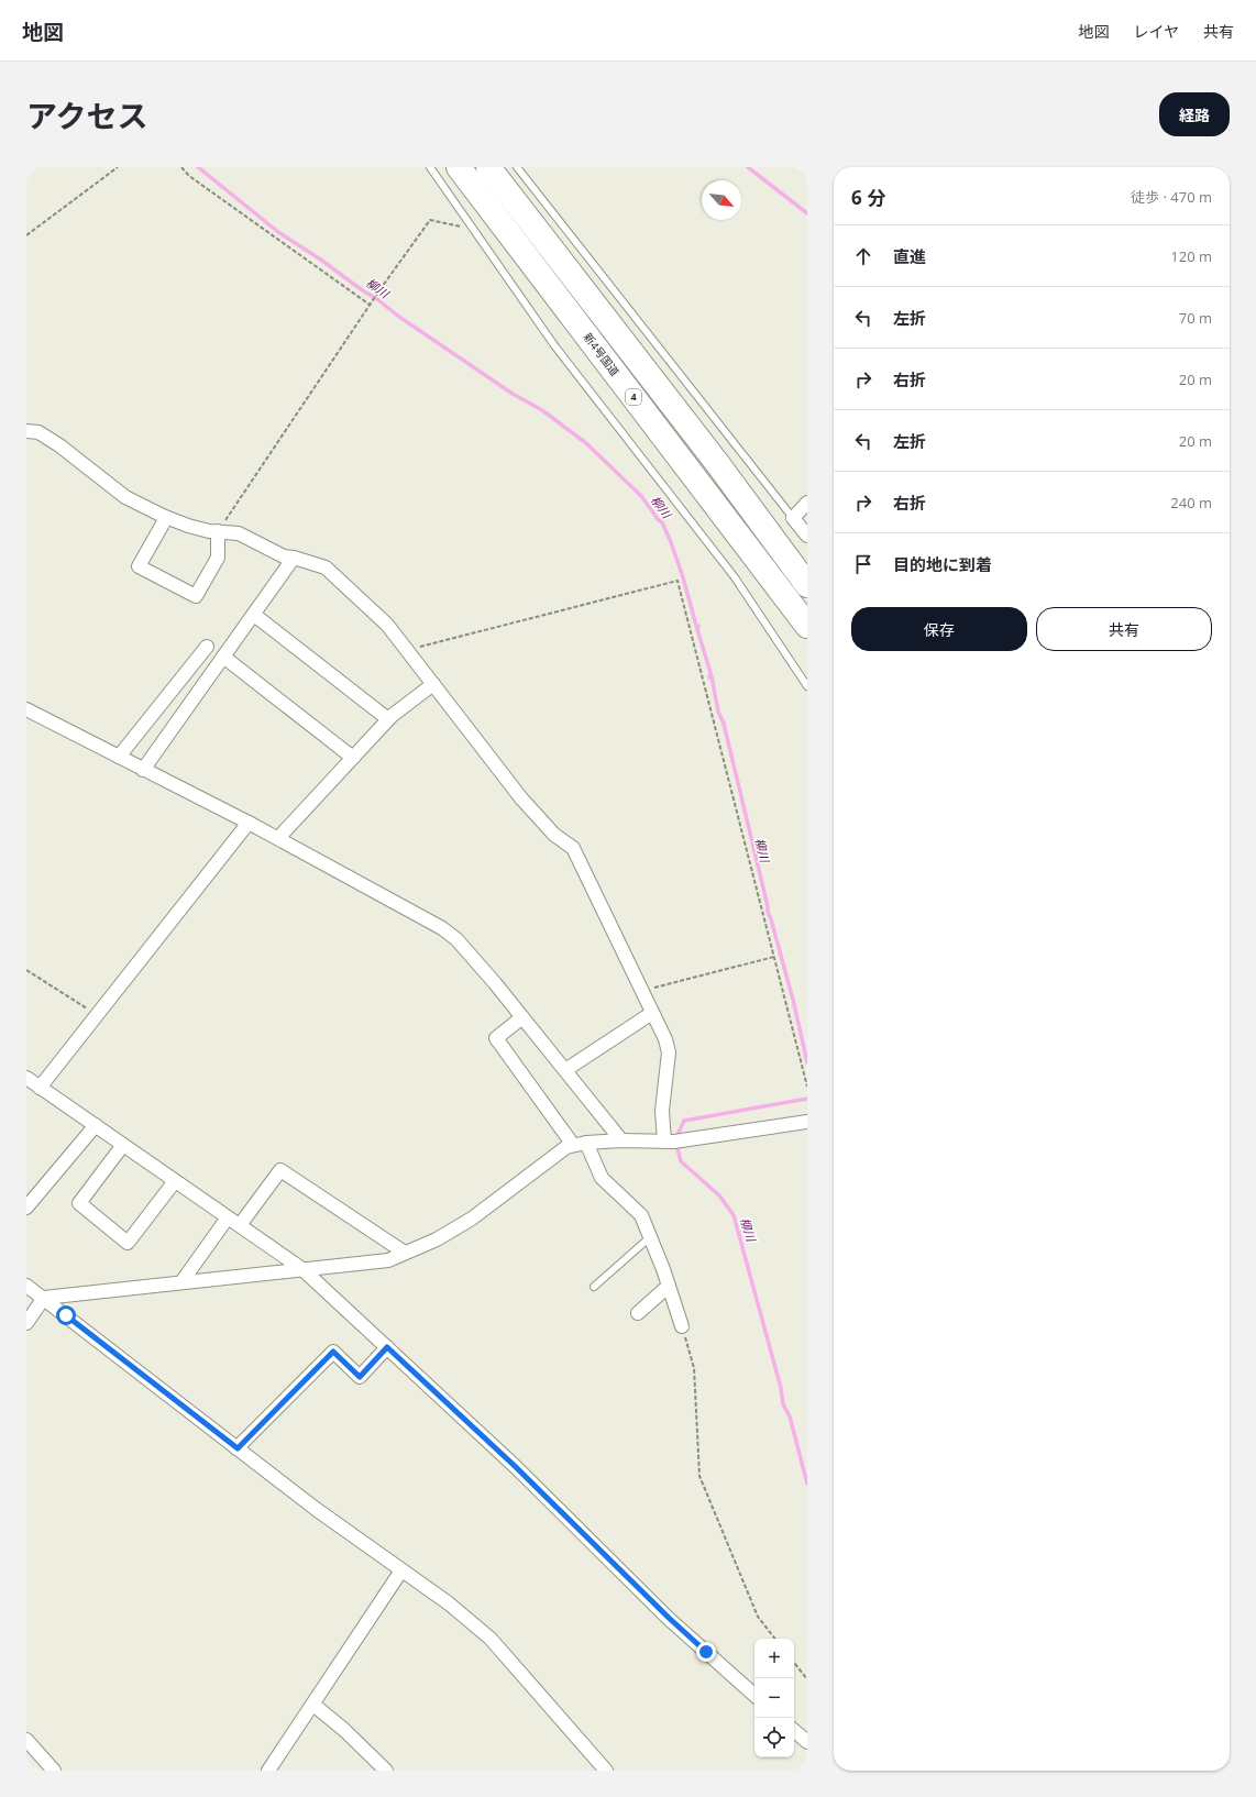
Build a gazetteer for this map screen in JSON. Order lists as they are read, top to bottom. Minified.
{"streets":{"highway":["新4号国道","4"]},"water":["柳川"],"north":"bottom right","page":{"header":"地図","nav":["地図","レイヤ","共有"],"title":"アクセス","buttons":["経路",["保存","共有"]],"heading":["6 分","徒歩 · 470 m"],"list":[["直進","120 m"],["左折","70 m"],["右折","20 m"],["左折","20 m"],["右折","240 m"],"目的地に到着"],"map_buttons":["+","−"]}}
